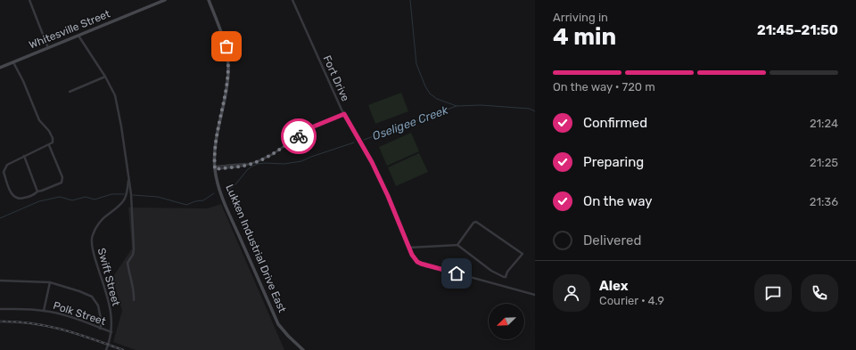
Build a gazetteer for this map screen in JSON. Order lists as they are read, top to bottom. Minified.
{"streets":{"main road":["Whitesville Street","Lukken Industrial Drive East"],"street":["Fort Drive","Swift Street","Polk Street"]},"crossings":[["Whitesville Street","Swift Street"],["Swift Street","Polk Street"]],"water":["Oseligee Creek"],"north":"bottom left","page":{"heading":["4 min","Arriving in","21:45–21:50"],"panel":["Alex","Courier · 4.9"],"bar":"On the way · 720 m","list":[["Confirmed","21:24"],["Preparing","21:25"],["On the way","21:36"],"Delivered"]}}
